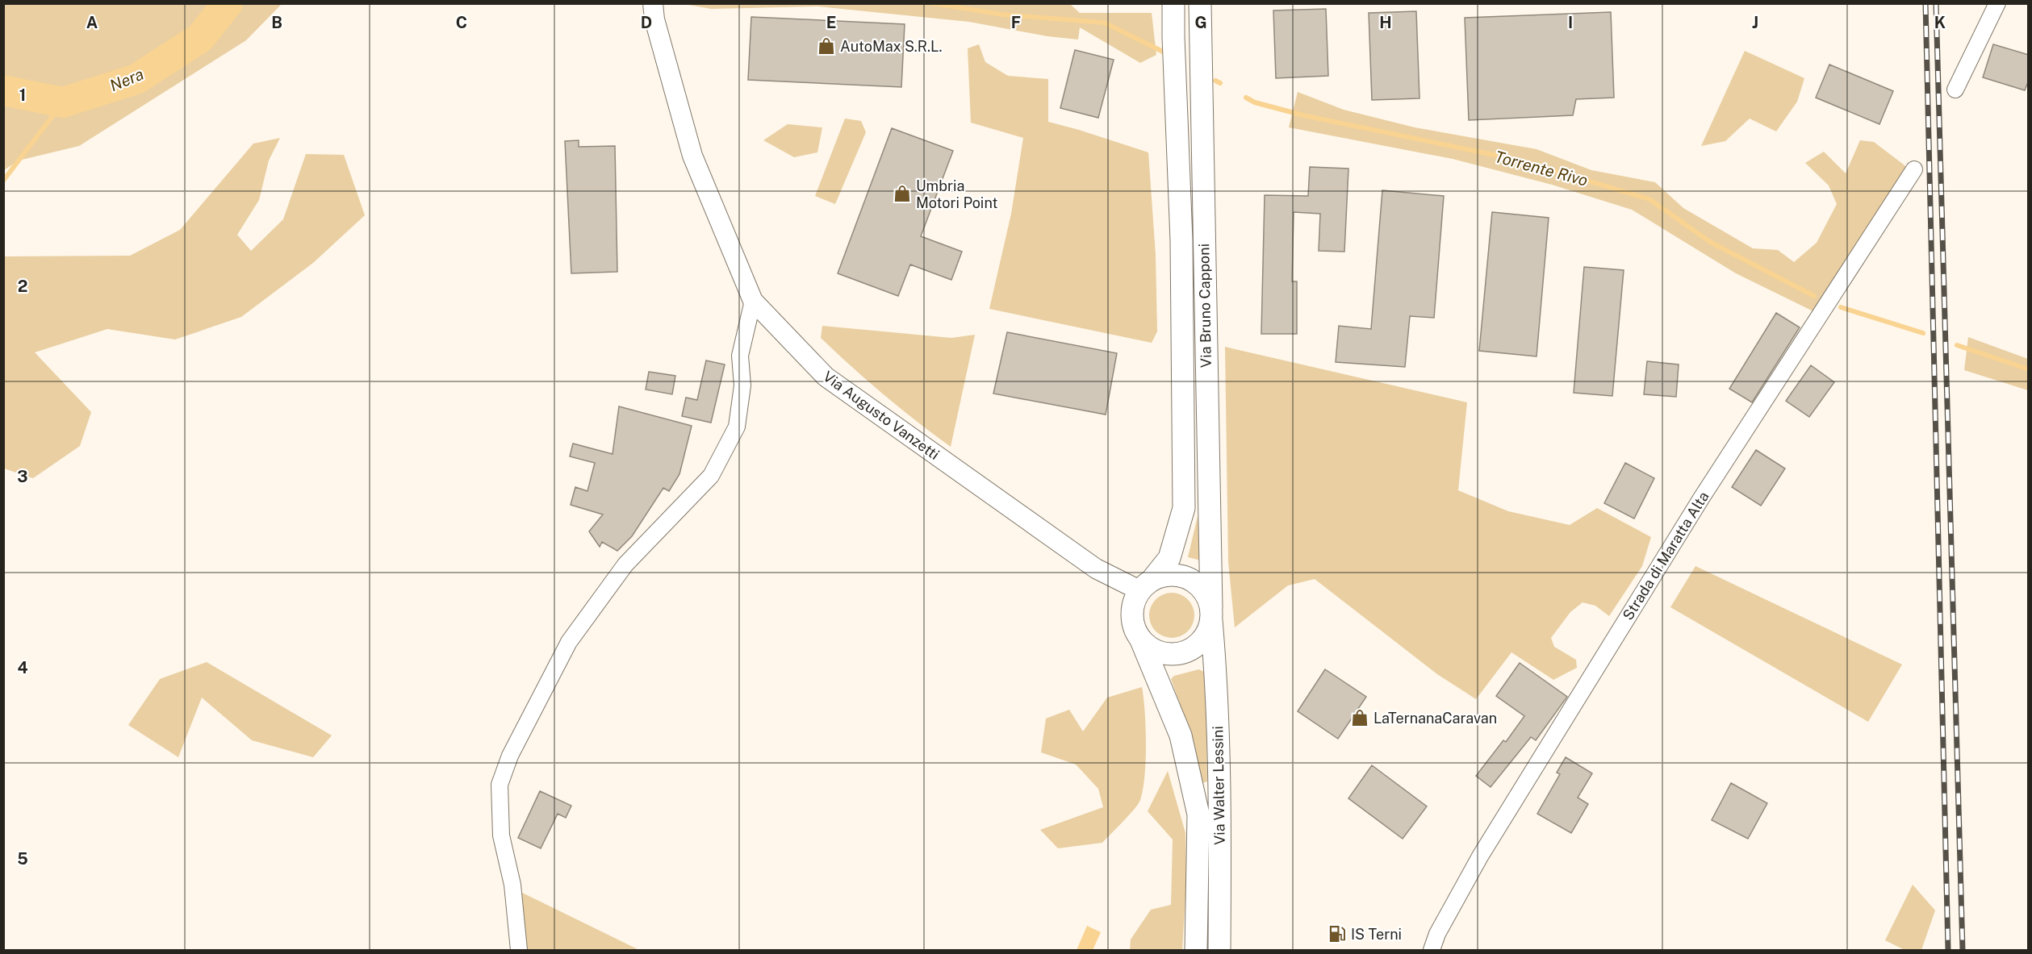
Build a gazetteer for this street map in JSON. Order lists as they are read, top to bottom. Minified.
{"streets":{"main road":["Via Bruno Capponi","Via Walter Lessini"],"street":["Via Augusto Vanzetti","Strada di Maratta Alta"]},"crossings":[["Via Bruno Capponi","Via Augusto Vanzetti"],["Via Bruno Capponi","Via Walter Lessini"],["Via Augusto Vanzetti","Via Walter Lessini"]],"water":["Nera","Torrente Rivo"],"places":{"shop":["AutoMax S.R.L.","Umbria Motori Point","LaTernanaCaravan"],"fuel station":["IS Terni"]},"grid":{"columns":["A","B","C","D","E","F","G","H","I","J","K"],"rows":["1","2","3","4","5"]}}
